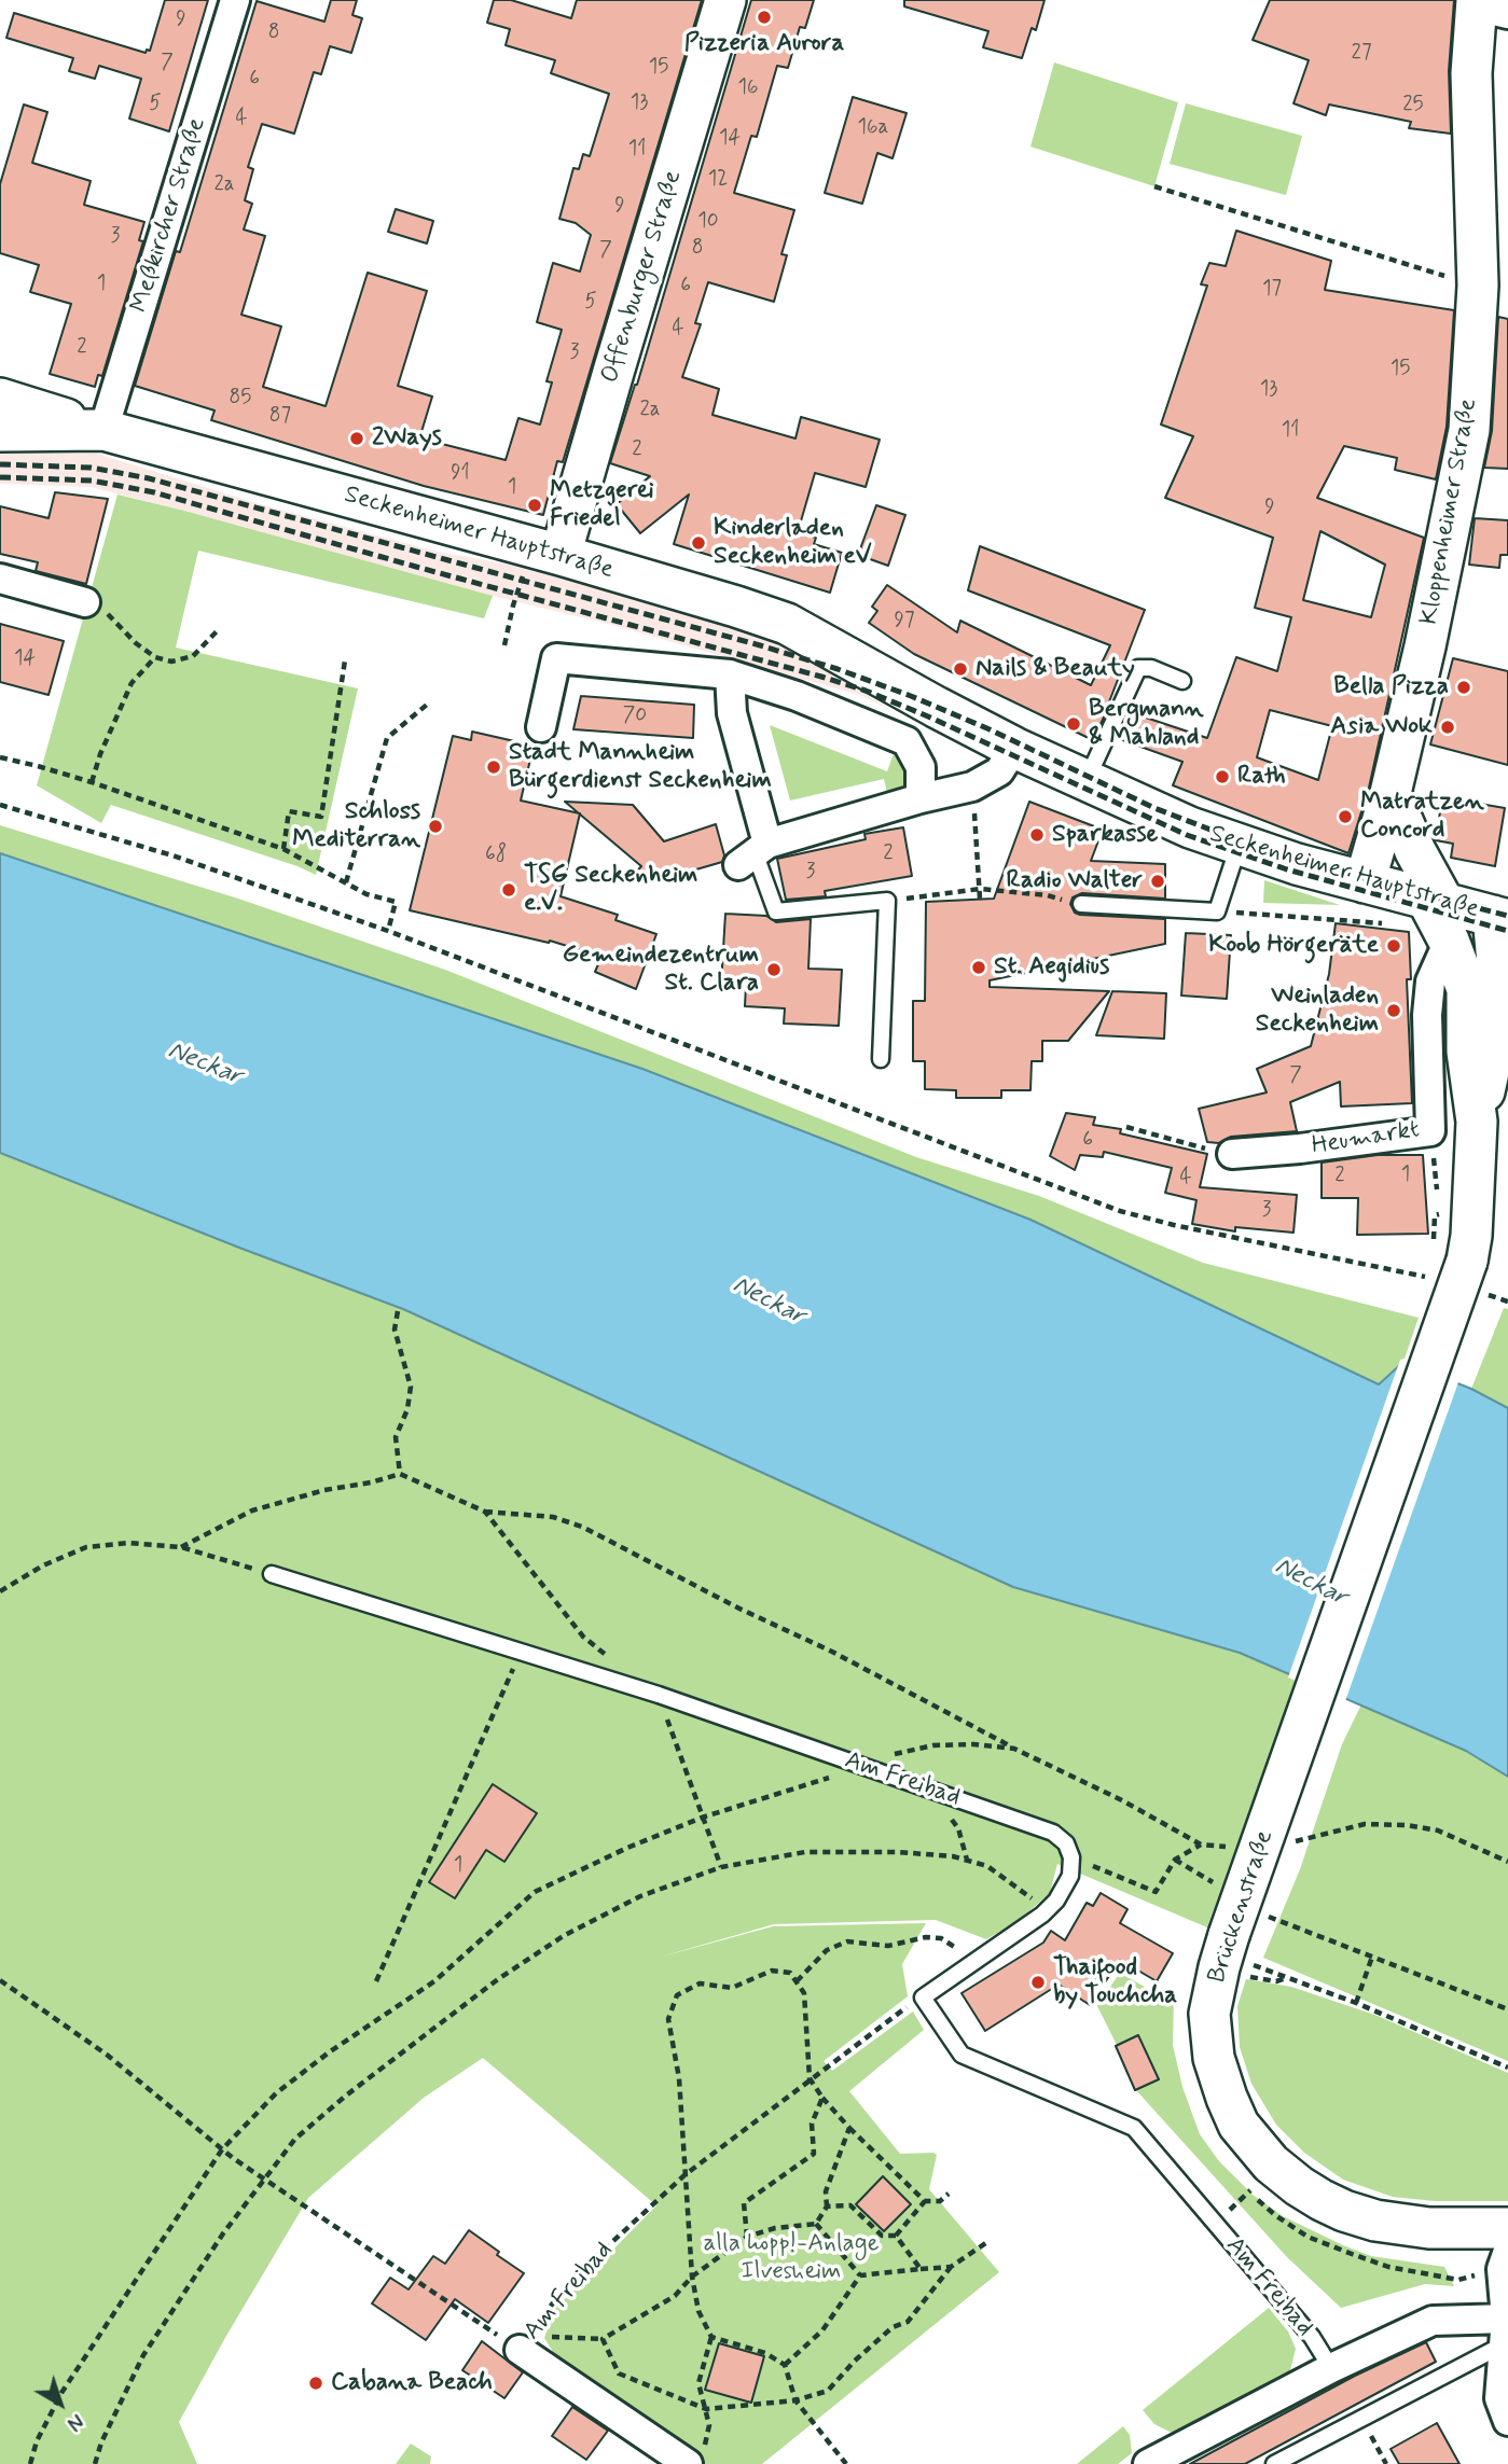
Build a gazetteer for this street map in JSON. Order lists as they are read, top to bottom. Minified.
{"streets":{"main road":["Offenburger Straße","Kloppenheimer Straße","Seckenheimer Hauptstraße","Brückenstraße"],"street":["Meßkircher Straße","Heumarkt","Am Freibad"]},"crossings":[["Meßkircher Straße","Seckenheimer Hauptstraße"],["Offenburger Straße","Seckenheimer Hauptstraße"],["Kloppenheimer Straße","Seckenheimer Hauptstraße"],["Seckenheimer Hauptstraße","Heumarkt"],["Seckenheimer Hauptstraße","Brückenstraße"]],"water":["Neckar"],"parks":["alla hopp!-Anlage Ilvesheim"],"places":["Pizzeria Aurora","2Ways","Metzgerei Friedel","Kinderladen Seckenheim eV","Nails & Beauty","Bella Pizza","Bergmann & Mahland","Asia Wok","Stadt Mannheim Bürgerdienst Seckenheim","Rath","Matratzen Concord","Schloss Mediterran","Sparkasse","Radio Walter","TSG Seckenheim e.V.","Koob Hörgeräte","St. Aegidius","Gemeindezentrum St. Clara","Weinladen Seckenheim","Thaifood by Touchcha","Cabana Beach"],"house_numbers":["9","8","27","7","15","6","16","13","5","25","4","16a","14","11","12","2a","9","10","3","8","7","1","6","17","5","4","2","3","15","13","85","2a","87","11","2","91","1","9","97","14","70","2","68","3","7","6","1","2","4","3","1"],"north":"bottom right"}
